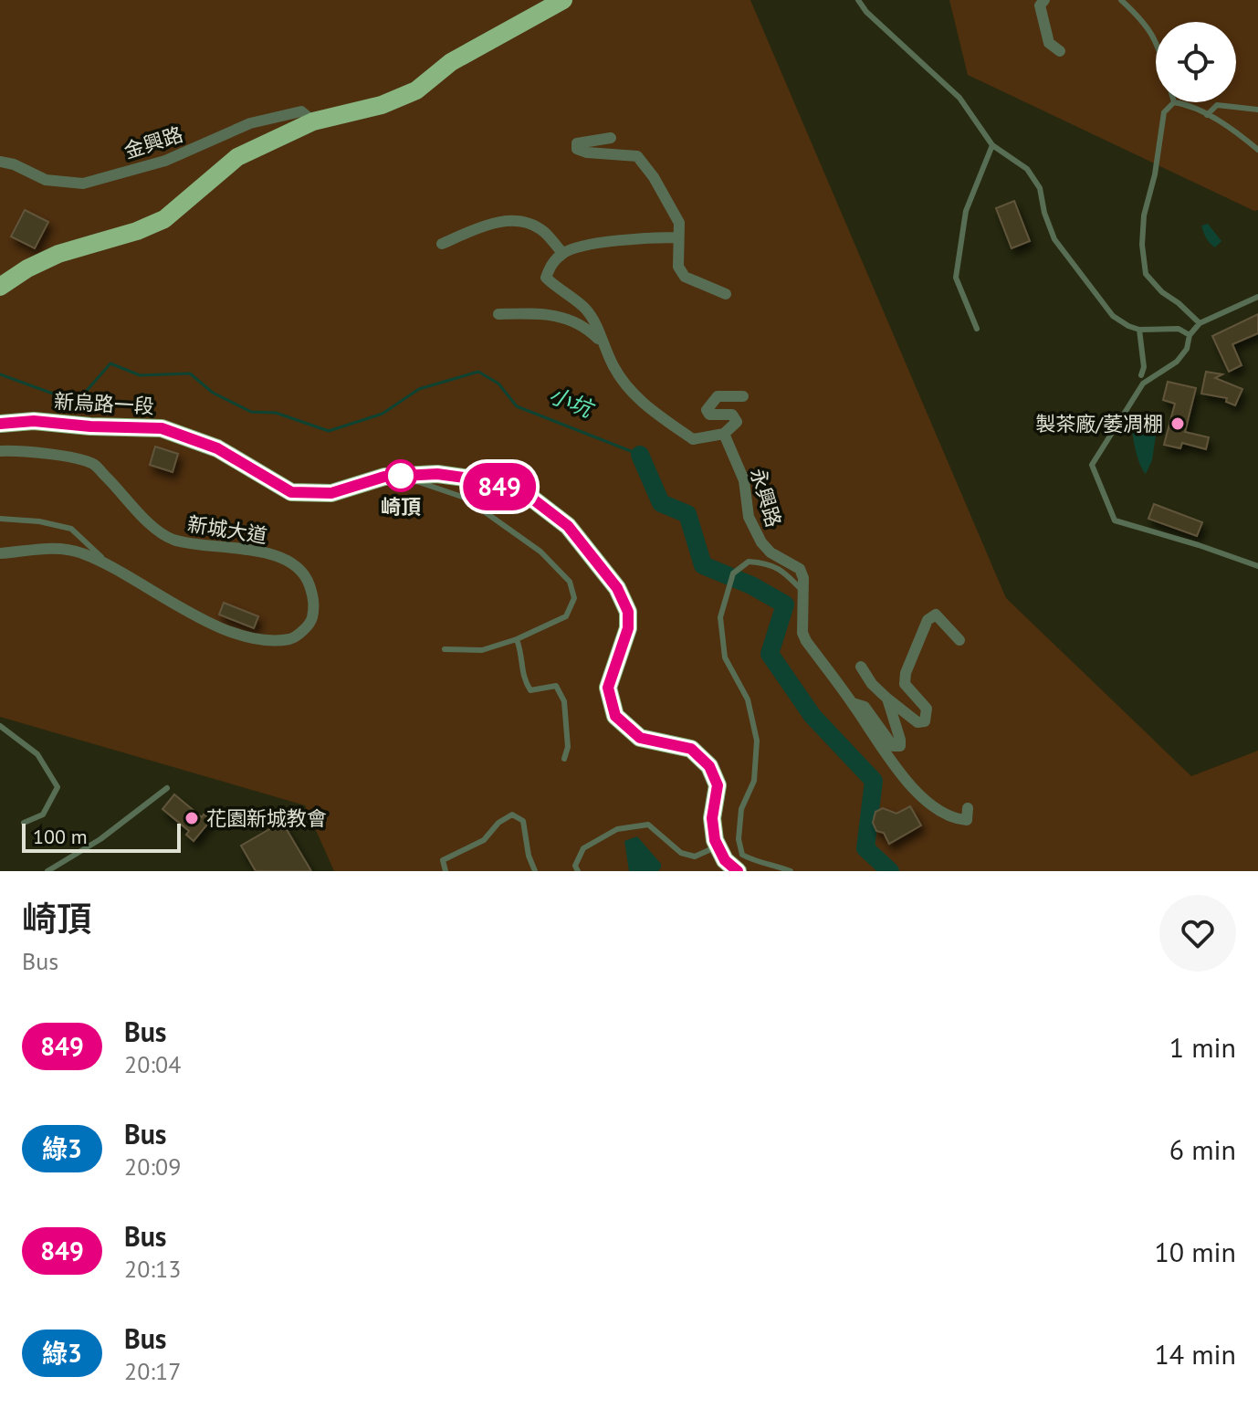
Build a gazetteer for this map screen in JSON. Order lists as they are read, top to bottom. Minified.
{"streets":{"main road":["新烏路一段"],"street":["金興路","永興路","新城大道"]},"water":["小坑"],"places":["製茶廠/萎凋棚","崎頂","花園新城教會"],"lines":["bus line 849"],"scale_bar":"100 m","page":{"on_map":"849","scale":"100 m","heading":["崎頂","Bus"],"list":[{"mark":"849","name":"Bus","note":"20:04","value":"1 min"},{"mark":"綠3","name":"Bus","note":"20:09","value":"6 min"},{"mark":"849","name":"Bus","note":"20:13","value":"10 min"},{"mark":"綠3","name":"Bus","note":"20:17","value":"14 min"}]}}
